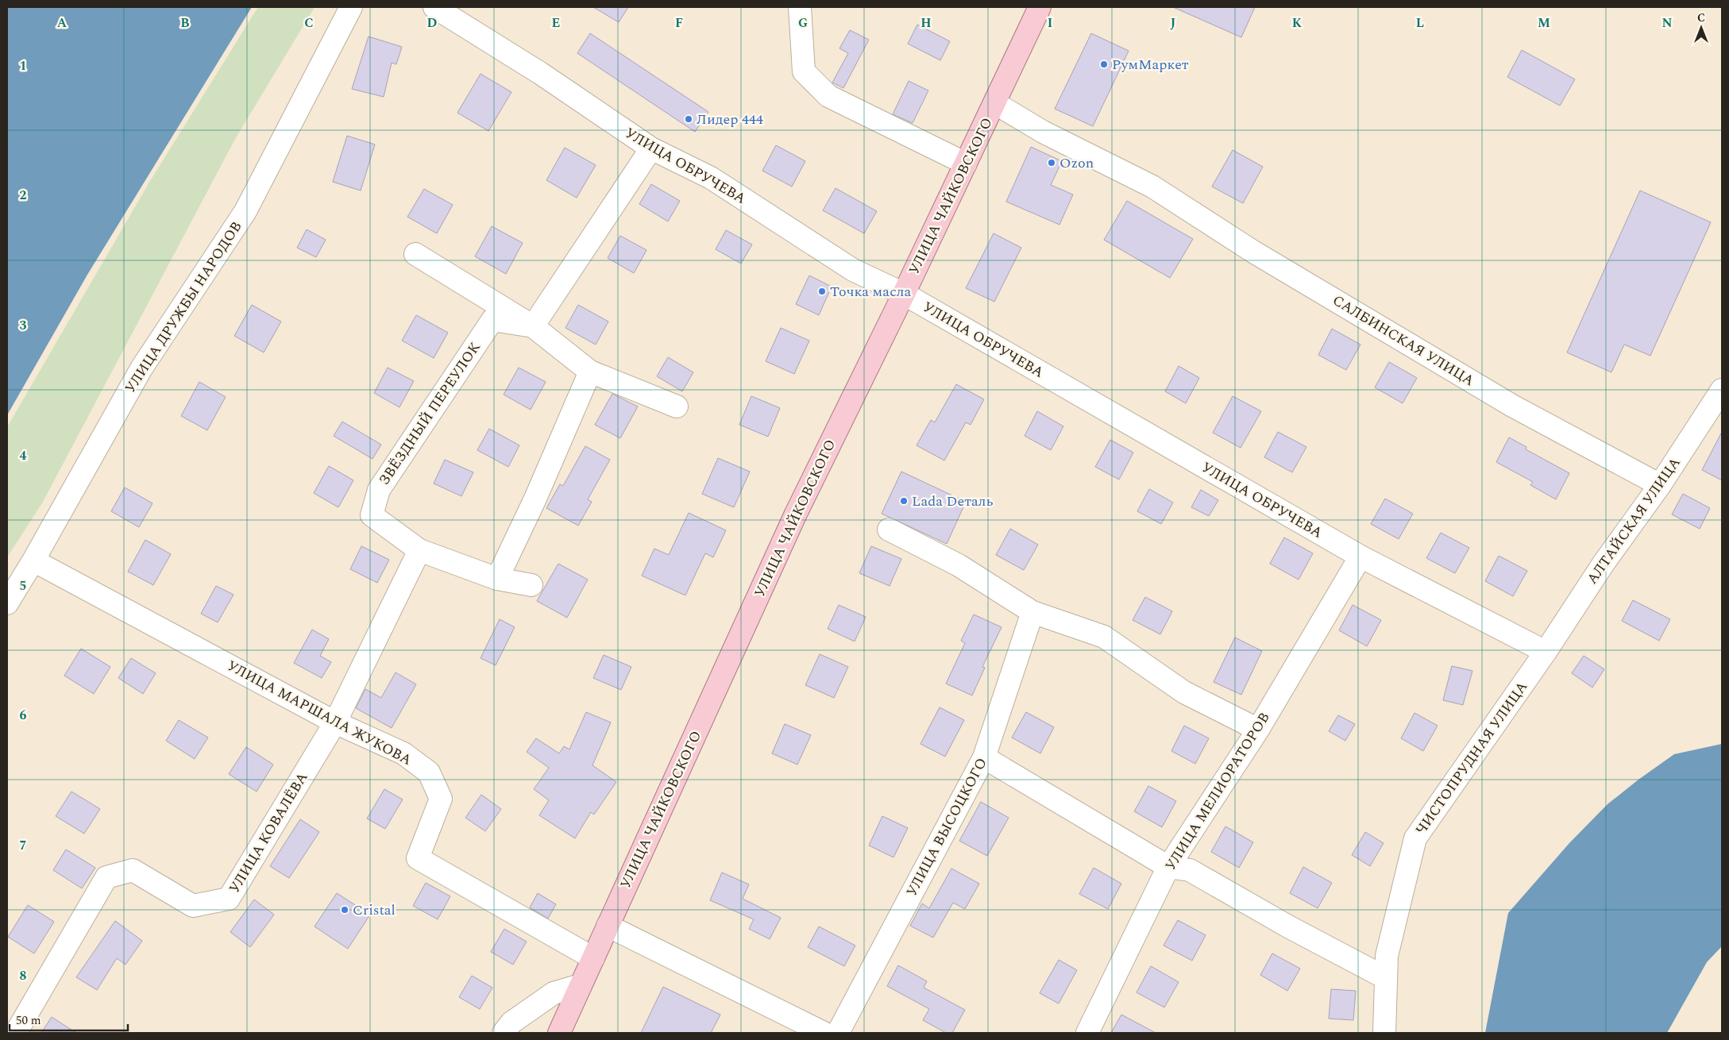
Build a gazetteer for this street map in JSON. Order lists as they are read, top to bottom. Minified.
{"streets":{"main road":["УЛИЦА ЧАЙКОВСКОГО"],"street":["УЛИЦА ОБРУЧЕВА","УЛИЦА ДРУЖБЫ НАРОДОВ","САЛБИНСКАЯ УЛИЦА","ЗВЁЗДНЫЙ ПЕРЕУЛОК","АЛТАЙСКАЯ УЛИЦА","УЛИЦА МАРШАЛА ЖУКОВА","ЧИСТОПРУДНАЯ УЛИЦА","УЛИЦА МЕЛИОРАТОРОВ","УЛИЦА ВЫСОЦКОГО","УЛИЦА КОВАЛЁВА"]},"crossings":[["УЛИЦА ОБРУЧЕВА","УЛИЦА ЧАЙКОВСКОГО"],["УЛИЦА ОБРУЧЕВА","АЛТАЙСКАЯ УЛИЦА"],["УЛИЦА ОБРУЧЕВА","ЧИСТОПРУДНАЯ УЛИЦА"],["УЛИЦА ОБРУЧЕВА","УЛИЦА МЕЛИОРАТОРОВ"],["УЛИЦА ЧАЙКОВСКОГО","САЛБИНСКАЯ УЛИЦА"],["УЛИЦА ЧАЙКОВСКОГО","УЛИЦА МАРШАЛА ЖУКОВА"],["УЛИЦА ДРУЖБЫ НАРОДОВ","УЛИЦА МАРШАЛА ЖУКОВА"],["САЛБИНСКАЯ УЛИЦА","АЛТАЙСКАЯ УЛИЦА"],["АЛТАЙСКАЯ УЛИЦА","ЧИСТОПРУДНАЯ УЛИЦА"],["УЛИЦА МАРШАЛА ЖУКОВА","УЛИЦА КОВАЛЁВА"]],"places":["РумМаркет","Лидер 444","Ozon","Точка масла","Lada Dеталь","Cristal"],"scale_bar":"50 m","north":"top","grid":{"columns":["A","B","C","D","E","F","G","H","I","J","K","L","M","N"],"rows":["1","2","3","4","5","6","7","8"]}}
